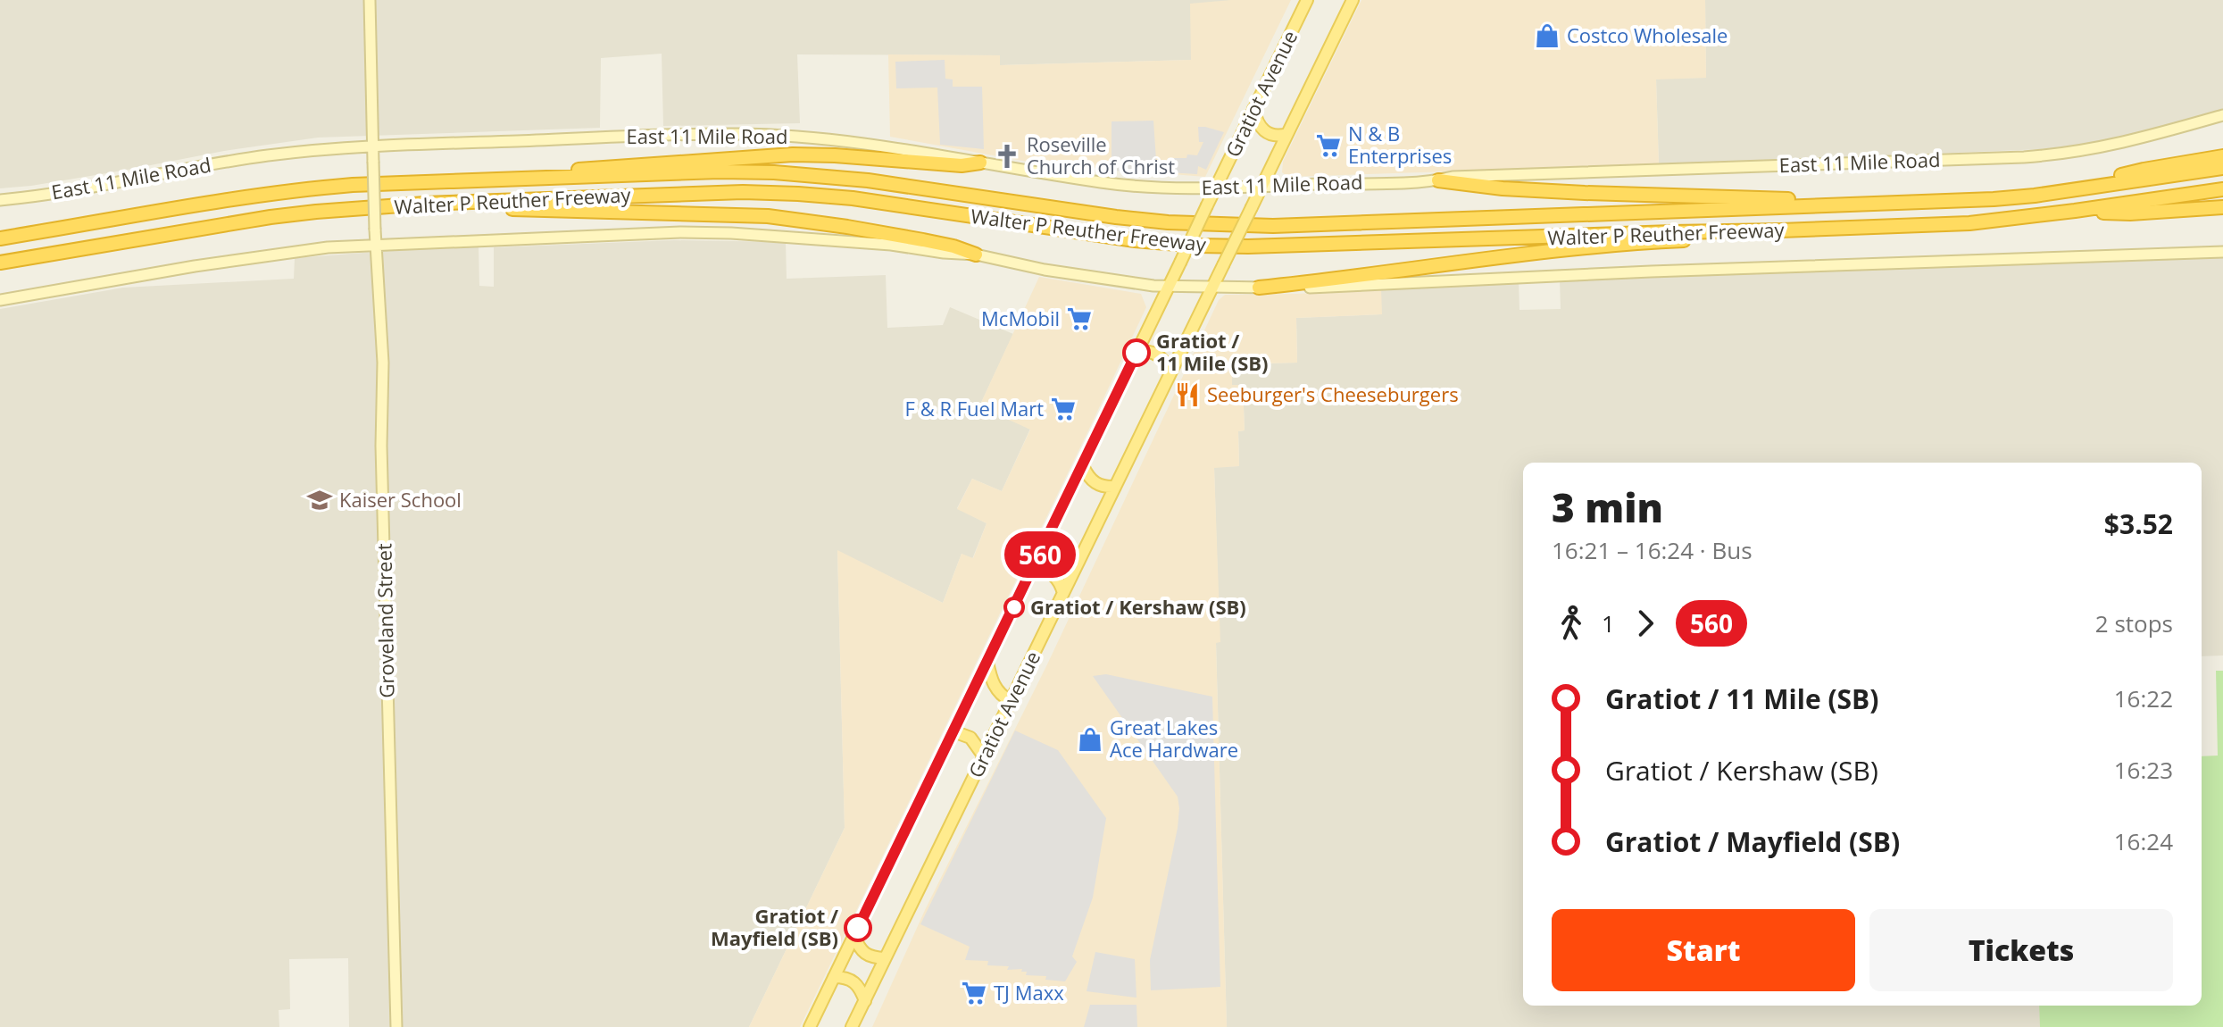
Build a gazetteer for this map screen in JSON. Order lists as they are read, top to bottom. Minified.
{"streets":{"highway":["Walter P Reuther Freeway"],"main road":["Gratiot Avenue","East 11 Mile Road","Groveland Street"]},"crossings":[["Gratiot Avenue","East 11 Mile Road"],["East 11 Mile Road","Groveland Street"]],"places":{"shop":["Costco Wholesale","Great Lakes Ace Hardware"],"supermarket":["N & B Enterprises","McMobil","F & R Fuel Mart","TJ Maxx"],"church":["Roseville Church of Christ"],"other":["Gratiot / 11 Mile (SB)","Gratiot / Kershaw (SB)","Gratiot / Mayfield (SB)"],"restaurant":["Seeburger's Cheeseburgers"],"school or university":["Kaiser School"]},"lines":["bus line 560"],"page":{"on_map":"560","heading":["3 min","16:21 – 16:24 · Bus","$3.52"],"legs":["1","560","2 stops"],"list":[{"name":"Gratiot / 11 Mile (SB)","value":"16:22"},{"name":"Gratiot / Kershaw (SB)","value":"16:23"},{"name":"Gratiot / Mayfield (SB)","value":"16:24"}],"buttons":["Start","Tickets"]}}
